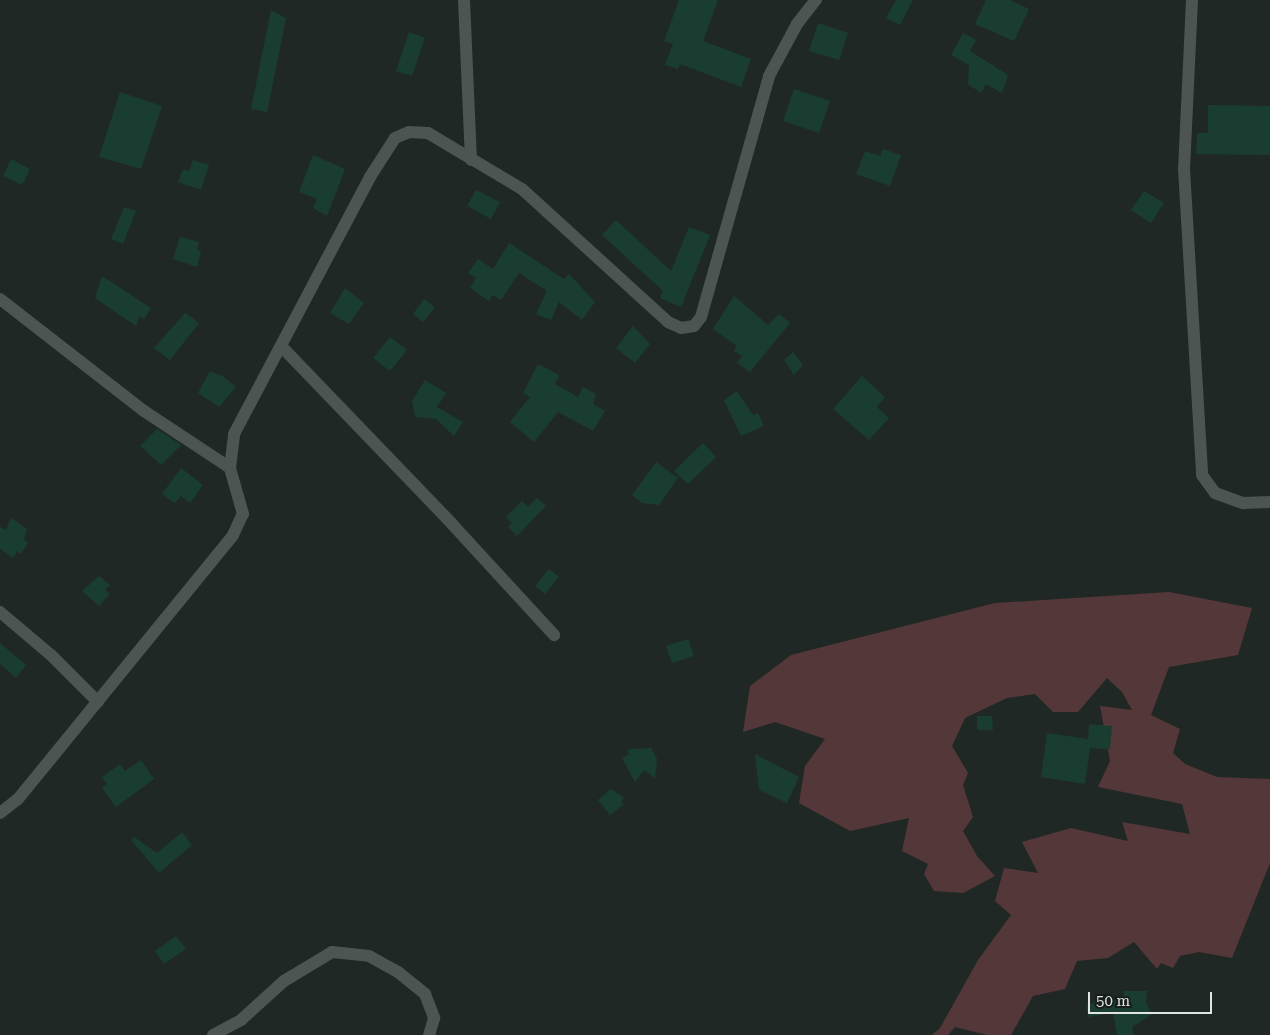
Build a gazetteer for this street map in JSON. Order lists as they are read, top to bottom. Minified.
{"scale_bar":"50 m"}
